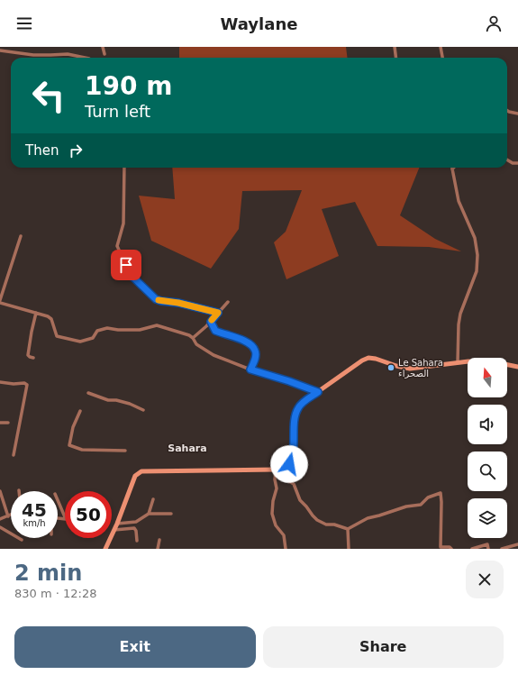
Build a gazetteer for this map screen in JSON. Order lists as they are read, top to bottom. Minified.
{"districts":["Sahara"],"places":["Le Sahara الصحراء"],"north":"top","page":{"header":"Waylane","turn":["190 m","Turn left"],"then":"Then","speed":"45 km/h","limit":"50","heading":["2 min","830 m · 12:28"],"buttons":["Exit","Share"]}}
